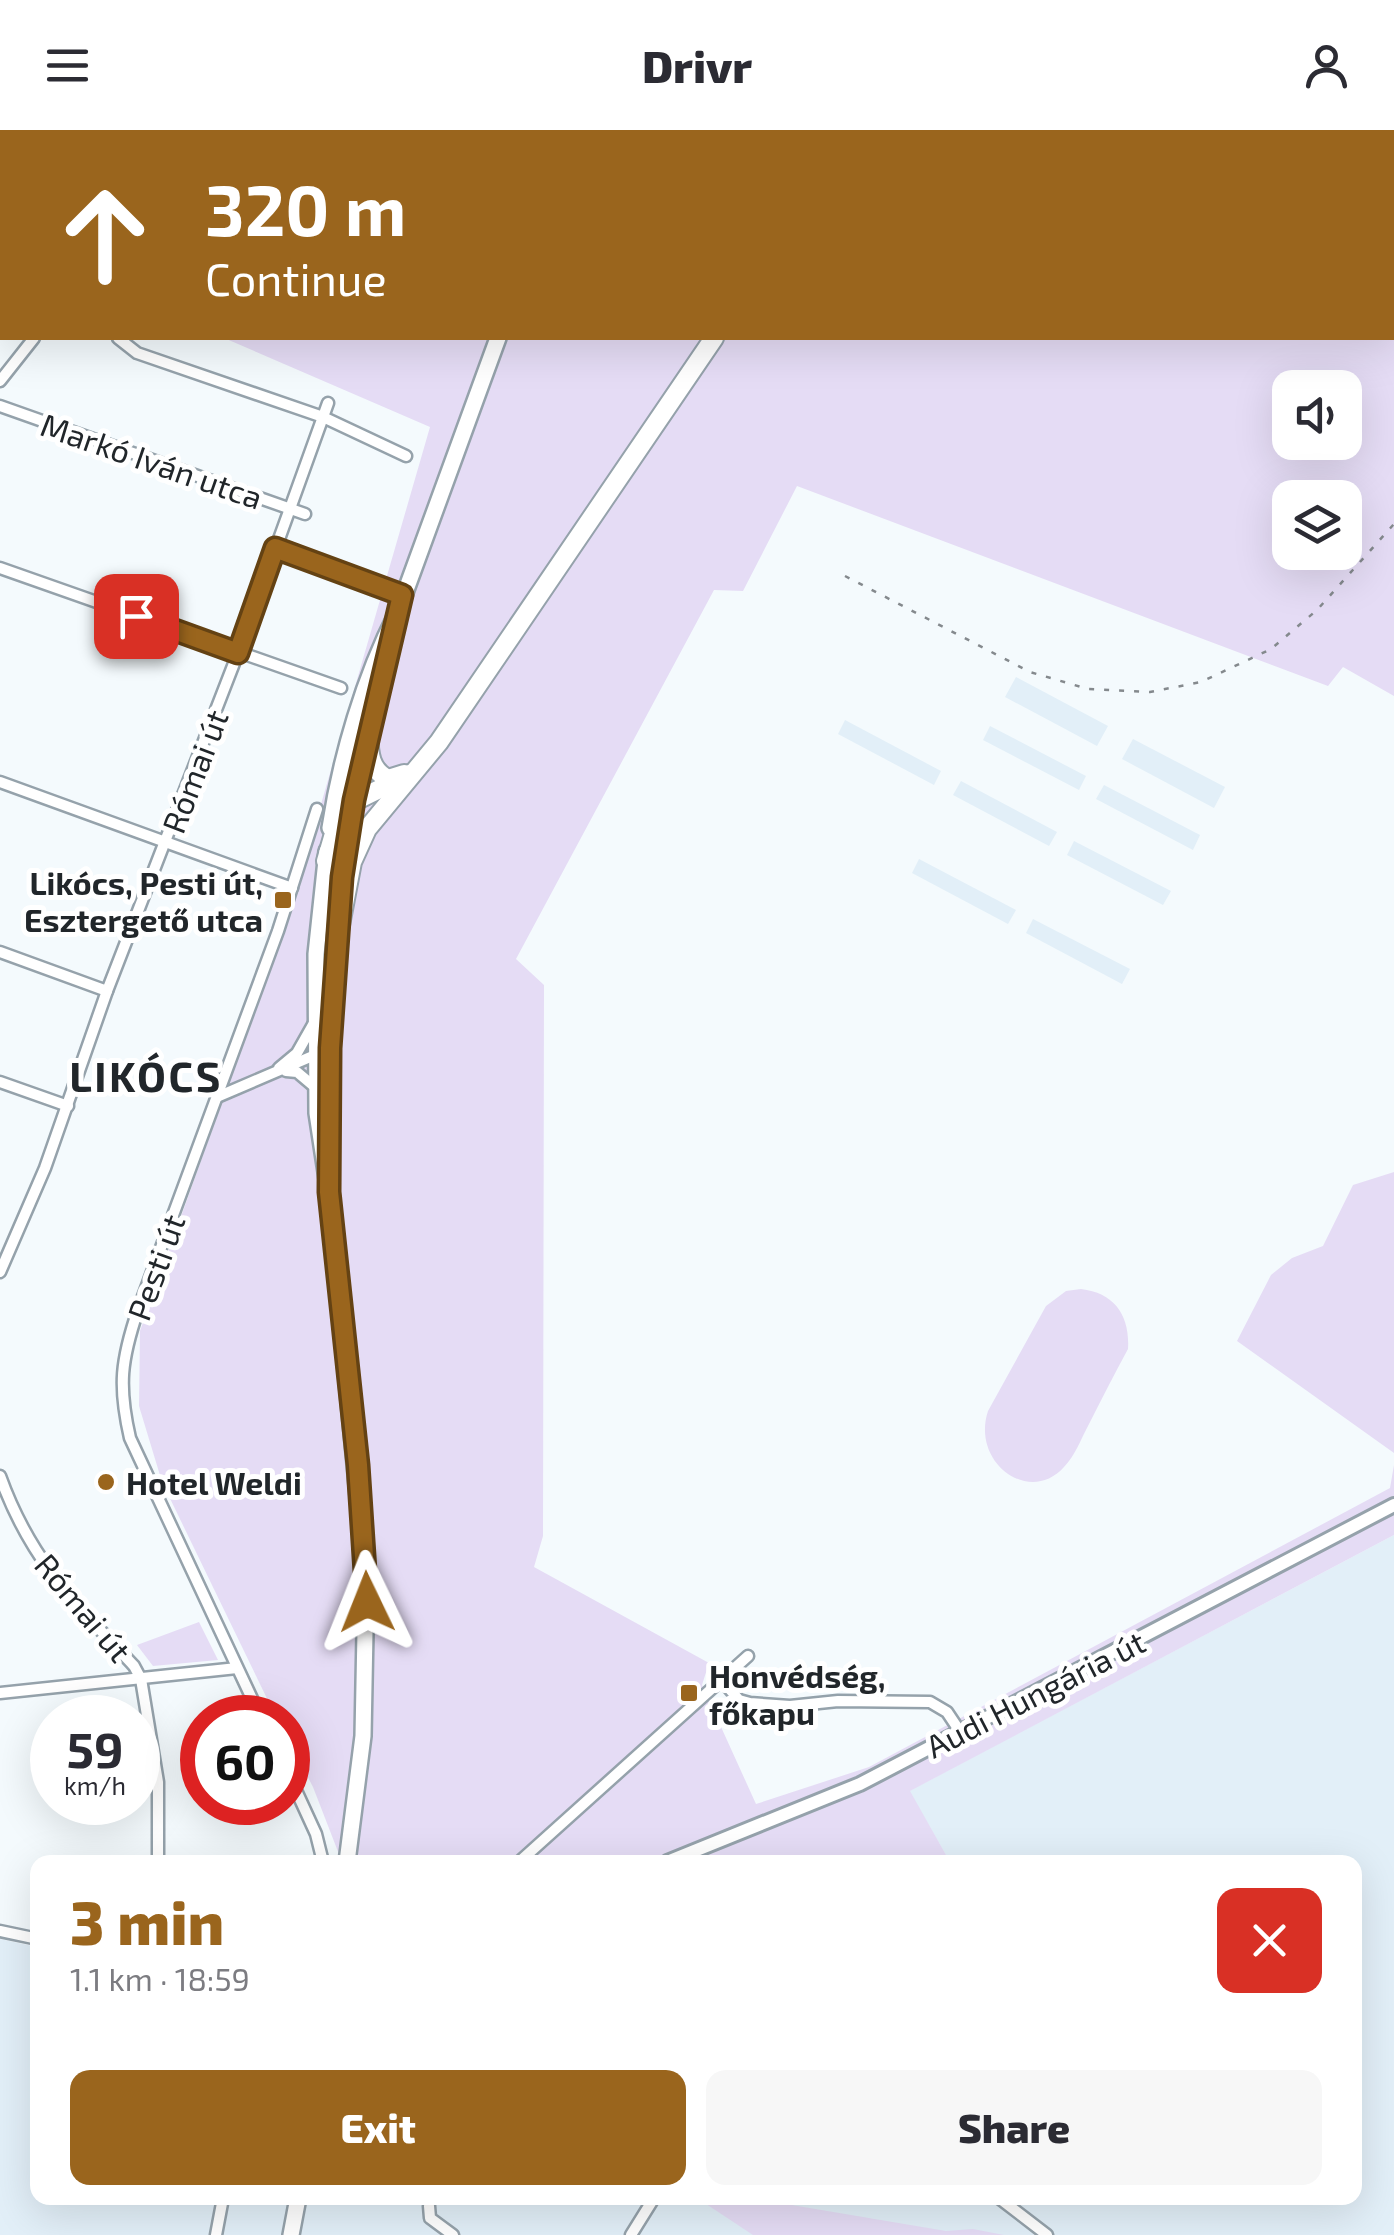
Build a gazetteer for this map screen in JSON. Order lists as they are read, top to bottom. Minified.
{"streets":{"street":["Markó Iván utca","Római út","Pesti út","Audi Hungária út"]},"crossings":[["Markó Iván utca","Római út"]],"districts":["LIKÓCS"],"places":{"transit":["Likócs, Pesti út, Esztergető utca","Honvédség, főkapu"],"other":["Hotel Weldi"]},"page":{"header":"Drivr","turn":["320 m","Continue"],"speed":"59 km/h","limit":"60","heading":["3 min","1.1 km · 18:59"],"buttons":["Exit","Share"]}}
